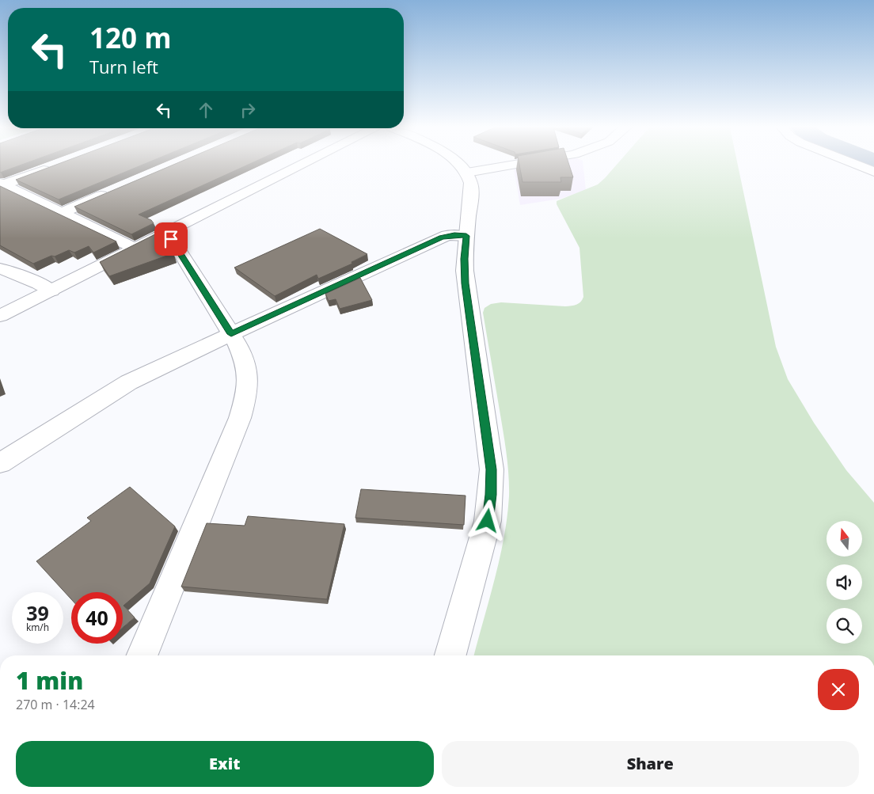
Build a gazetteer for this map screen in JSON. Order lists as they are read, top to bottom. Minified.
{"north":"top","page":{"turn":["120 m","Turn left"],"speed":"39 km/h","limit":"40","heading":["1 min","270 m · 14:24"],"buttons":["Exit","Share"]}}
